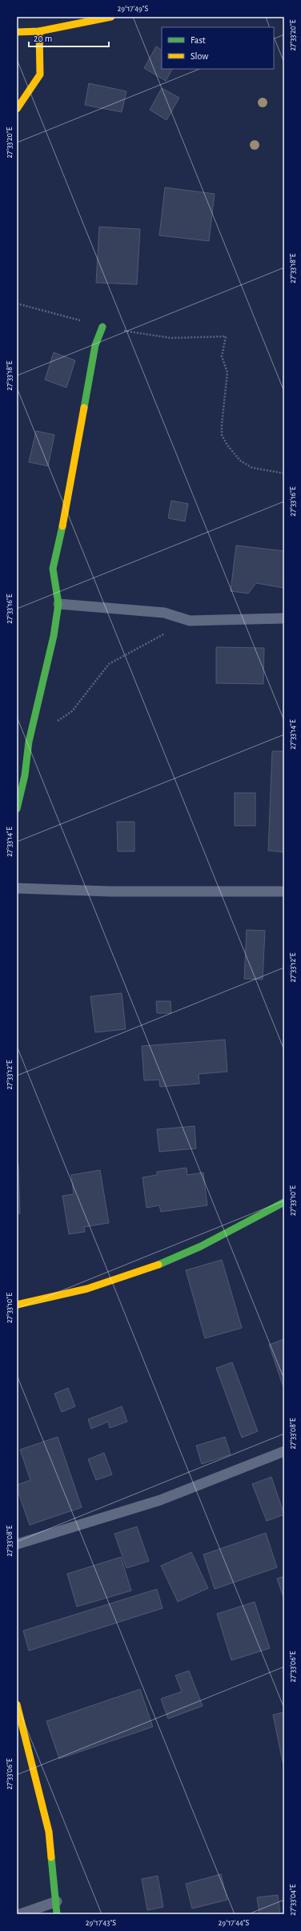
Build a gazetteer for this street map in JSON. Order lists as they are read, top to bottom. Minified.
{"legend":["Fast","Slow"],"scale_bar":"20 m","coordinates":["29°17'49\"S","27°33'20\"E","27°33'18\"E","27°33'16\"E","27°33'14\"E","27°33'12\"E","27°33'10\"E","27°33'08\"E","27°33'06\"E","27°33'04\"E","29°17'43\"S","29°17'44\"S"]}
